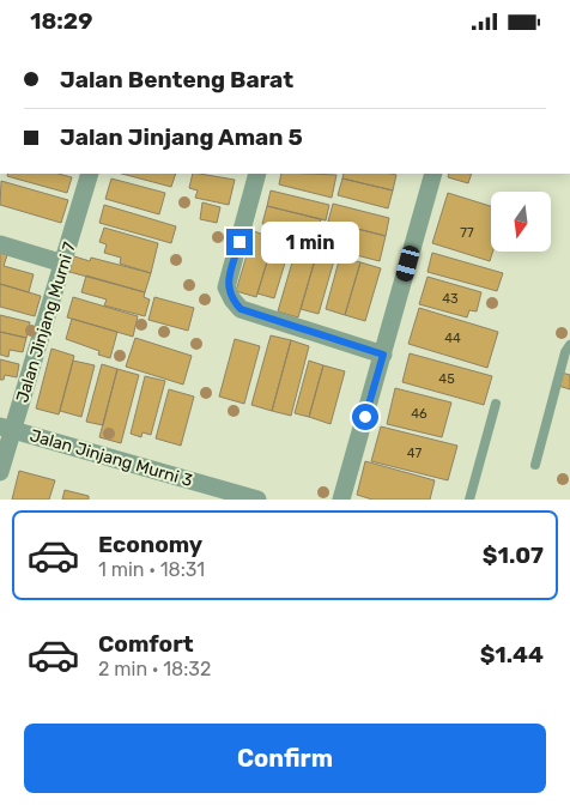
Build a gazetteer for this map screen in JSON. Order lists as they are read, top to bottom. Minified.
{"streets":{"street":["Jalan Jinjang Murni 7","Jalan Jinjang Murni 3"]},"crossings":[["Jalan Jinjang Murni 7","Jalan Jinjang Murni 3"]],"house_numbers":["77","43","44","45","46","47"],"north":"bottom","page":{"status":"18:29","banner":["Jalan Benteng Barat","Jalan Jinjang Aman 5"],"bubble":"1 min","list":[{"name":"Economy","note":"1 min · 18:31","value":"$1.07"},{"name":"Comfort","note":"2 min · 18:32","value":"$1.44"}],"buttons":"Confirm"}}
